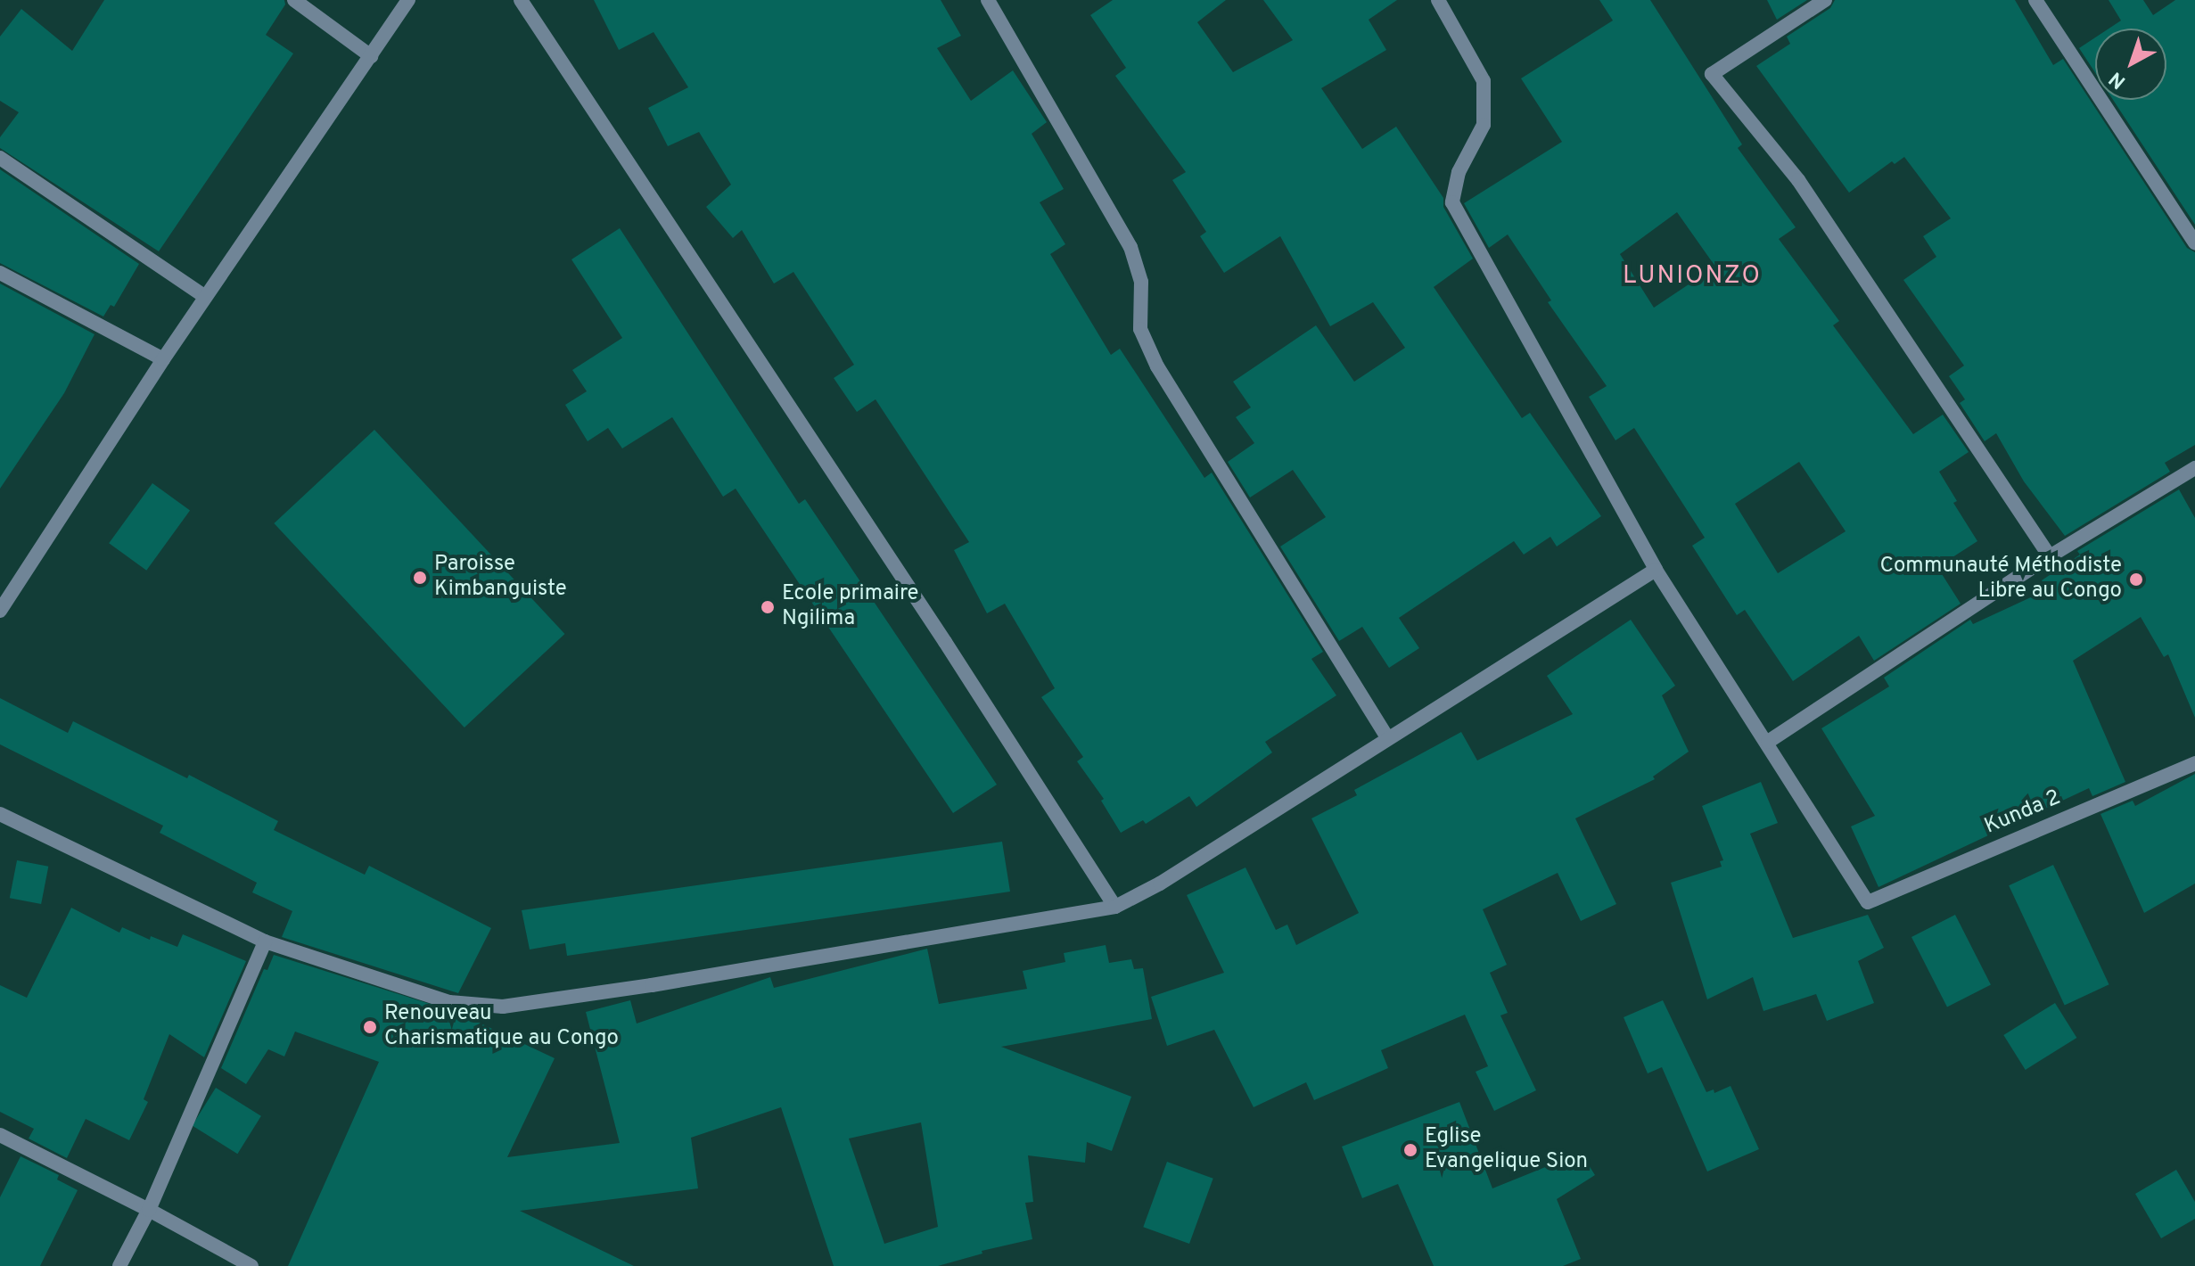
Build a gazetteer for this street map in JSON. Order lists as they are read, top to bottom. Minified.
{"streets":{"street":["Kunda 2"]},"districts":["LUNIONZO"],"places":["Paroisse Kimbanguiste","Communauté Méthodiste Libre au Congo","Ecole primaire Ngilima","Renouveau Charismatique au Congo","Eglise Evangelique Sion"],"north":"bottom left"}
